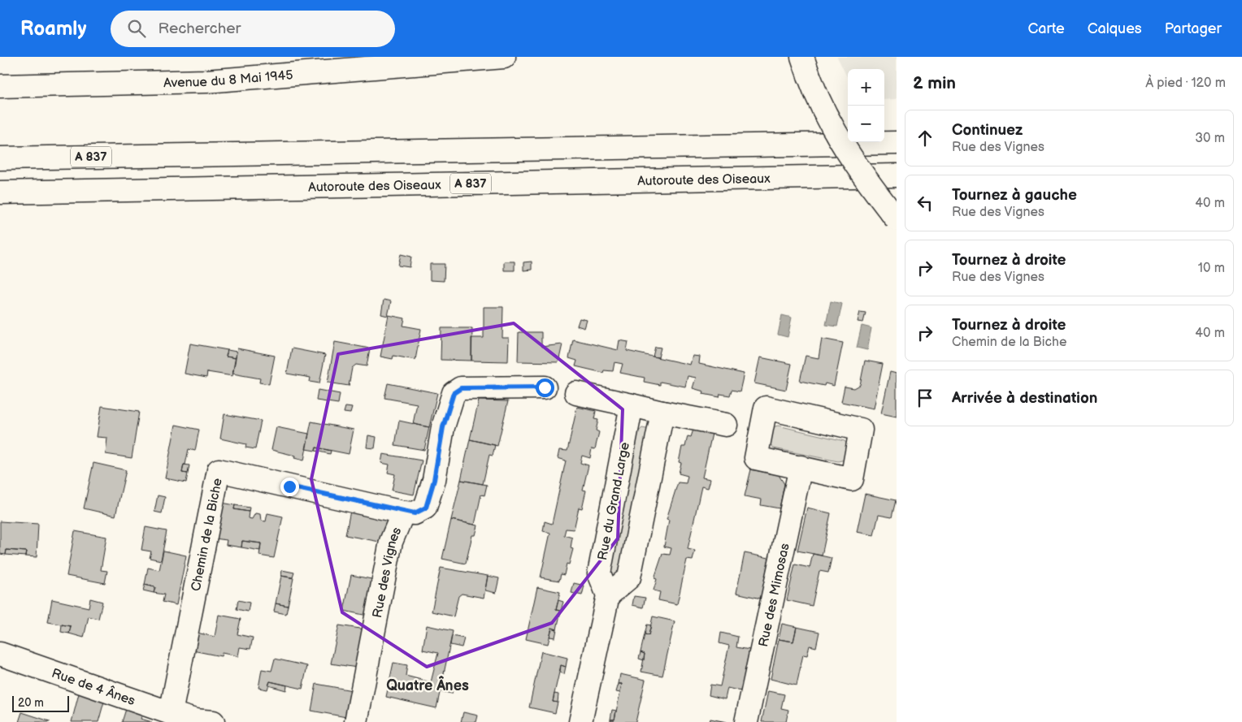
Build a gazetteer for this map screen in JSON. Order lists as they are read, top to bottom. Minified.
{"streets":{"main road":["Avenue du 8 Mai 1945","A 837","Autoroute des Oiseaux","Rue du Grand Large","Chemin de la Biche","Rue des Vignes","Rue des Mimosas","Rue de 4 Ânes"]},"crossings":[["Chemin de la Biche","Rue des Vignes"],["Chemin de la Biche","Rue de 4 Ânes"]],"districts":["Quatre Ânes"],"scale_bar":"20 m","page":{"header":"Roamly","search":"Rechercher","nav":["Carte","Calques","Partager"],"heading":["2 min","À pied · 120 m"],"map_buttons":["+","−"],"list":[["Continuez","Rue des Vignes","30 m"],["Tournez à gauche","Rue des Vignes","40 m"],["Tournez à droite","Rue des Vignes","10 m"],["Tournez à droite","Chemin de la Biche","40 m"],"Arrivée à destination"],"scale":"20 m"}}
